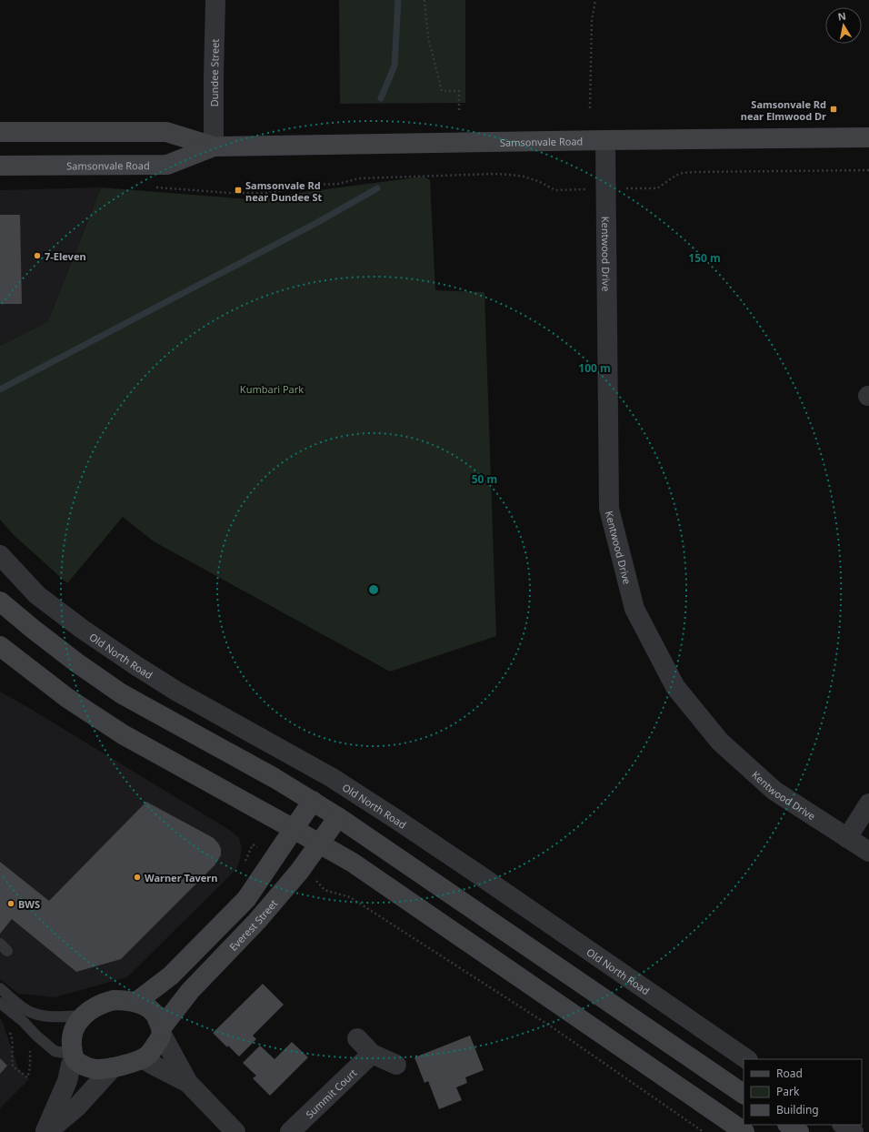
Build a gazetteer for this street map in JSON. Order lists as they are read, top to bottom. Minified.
{"streets":{"main road":["Samsonvale Road","Everest Street"],"street":["Dundee Street","Kentwood Drive","Old North Road","Summit Court"]},"crossings":[["Dundee Street","Samsonvale Road"],["Samsonvale Road","Kentwood Drive"]],"parks":["Kumbari Park"],"places":{"transit":["Samsonvale Rd near Elmwood Dr","Samsonvale Rd near Dundee St"],"other":["7-Eleven","Warner Tavern","BWS"]},"legend":["Road","Park","Building"],"north":"top","rings":["150 m","100 m","50 m"]}
